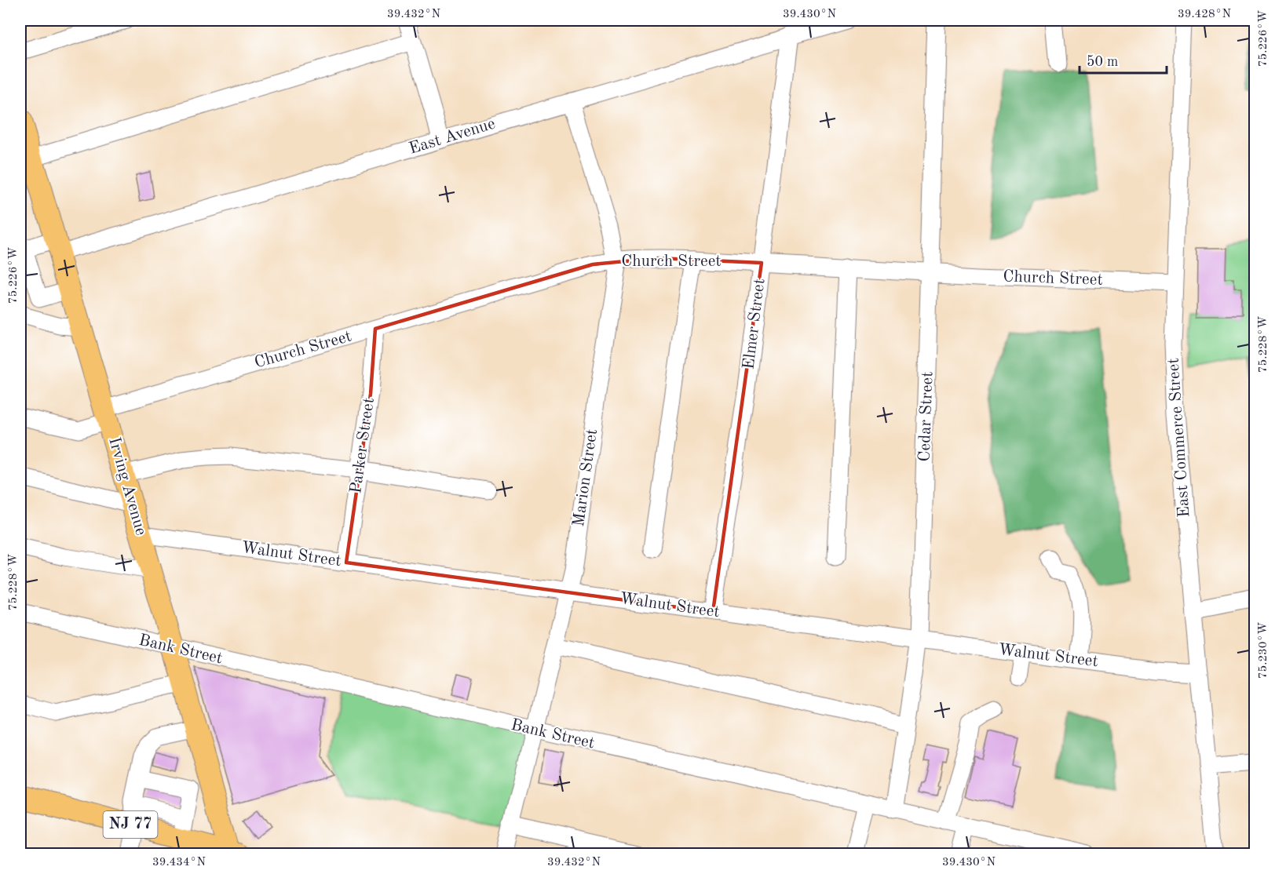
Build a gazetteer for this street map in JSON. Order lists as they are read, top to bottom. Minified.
{"streets":{"main road":["Irving Avenue","NJ 77"],"street":["East Avenue","Church Street","Elmer Street","Cedar Street","East Commerce Street","Parker Street","Marion Street","Walnut Street","Bank Street"]},"crossings":[["East Avenue","Elmer Street"],["East Avenue","Marion Street"],["East Avenue","Irving Avenue"],["Church Street","Elmer Street"],["Church Street","Cedar Street"],["Church Street","East Commerce Street"],["Church Street","Parker Street"],["Church Street","Marion Street"],["Church Street","Irving Avenue"],["Elmer Street","Walnut Street"],["Cedar Street","Walnut Street"],["Cedar Street","Bank Street"],["East Commerce Street","Walnut Street"],["Parker Street","Walnut Street"],["Marion Street","Walnut Street"],["Marion Street","Bank Street"],["Irving Avenue","Walnut Street"],["Irving Avenue","Bank Street"],["Irving Avenue","NJ 77"]],"scale_bar":"50 m","coordinates":["39.432°N","39.430°N","39.428°N","75.226°W","75.228°W","75.230°W","39.434°N"]}
